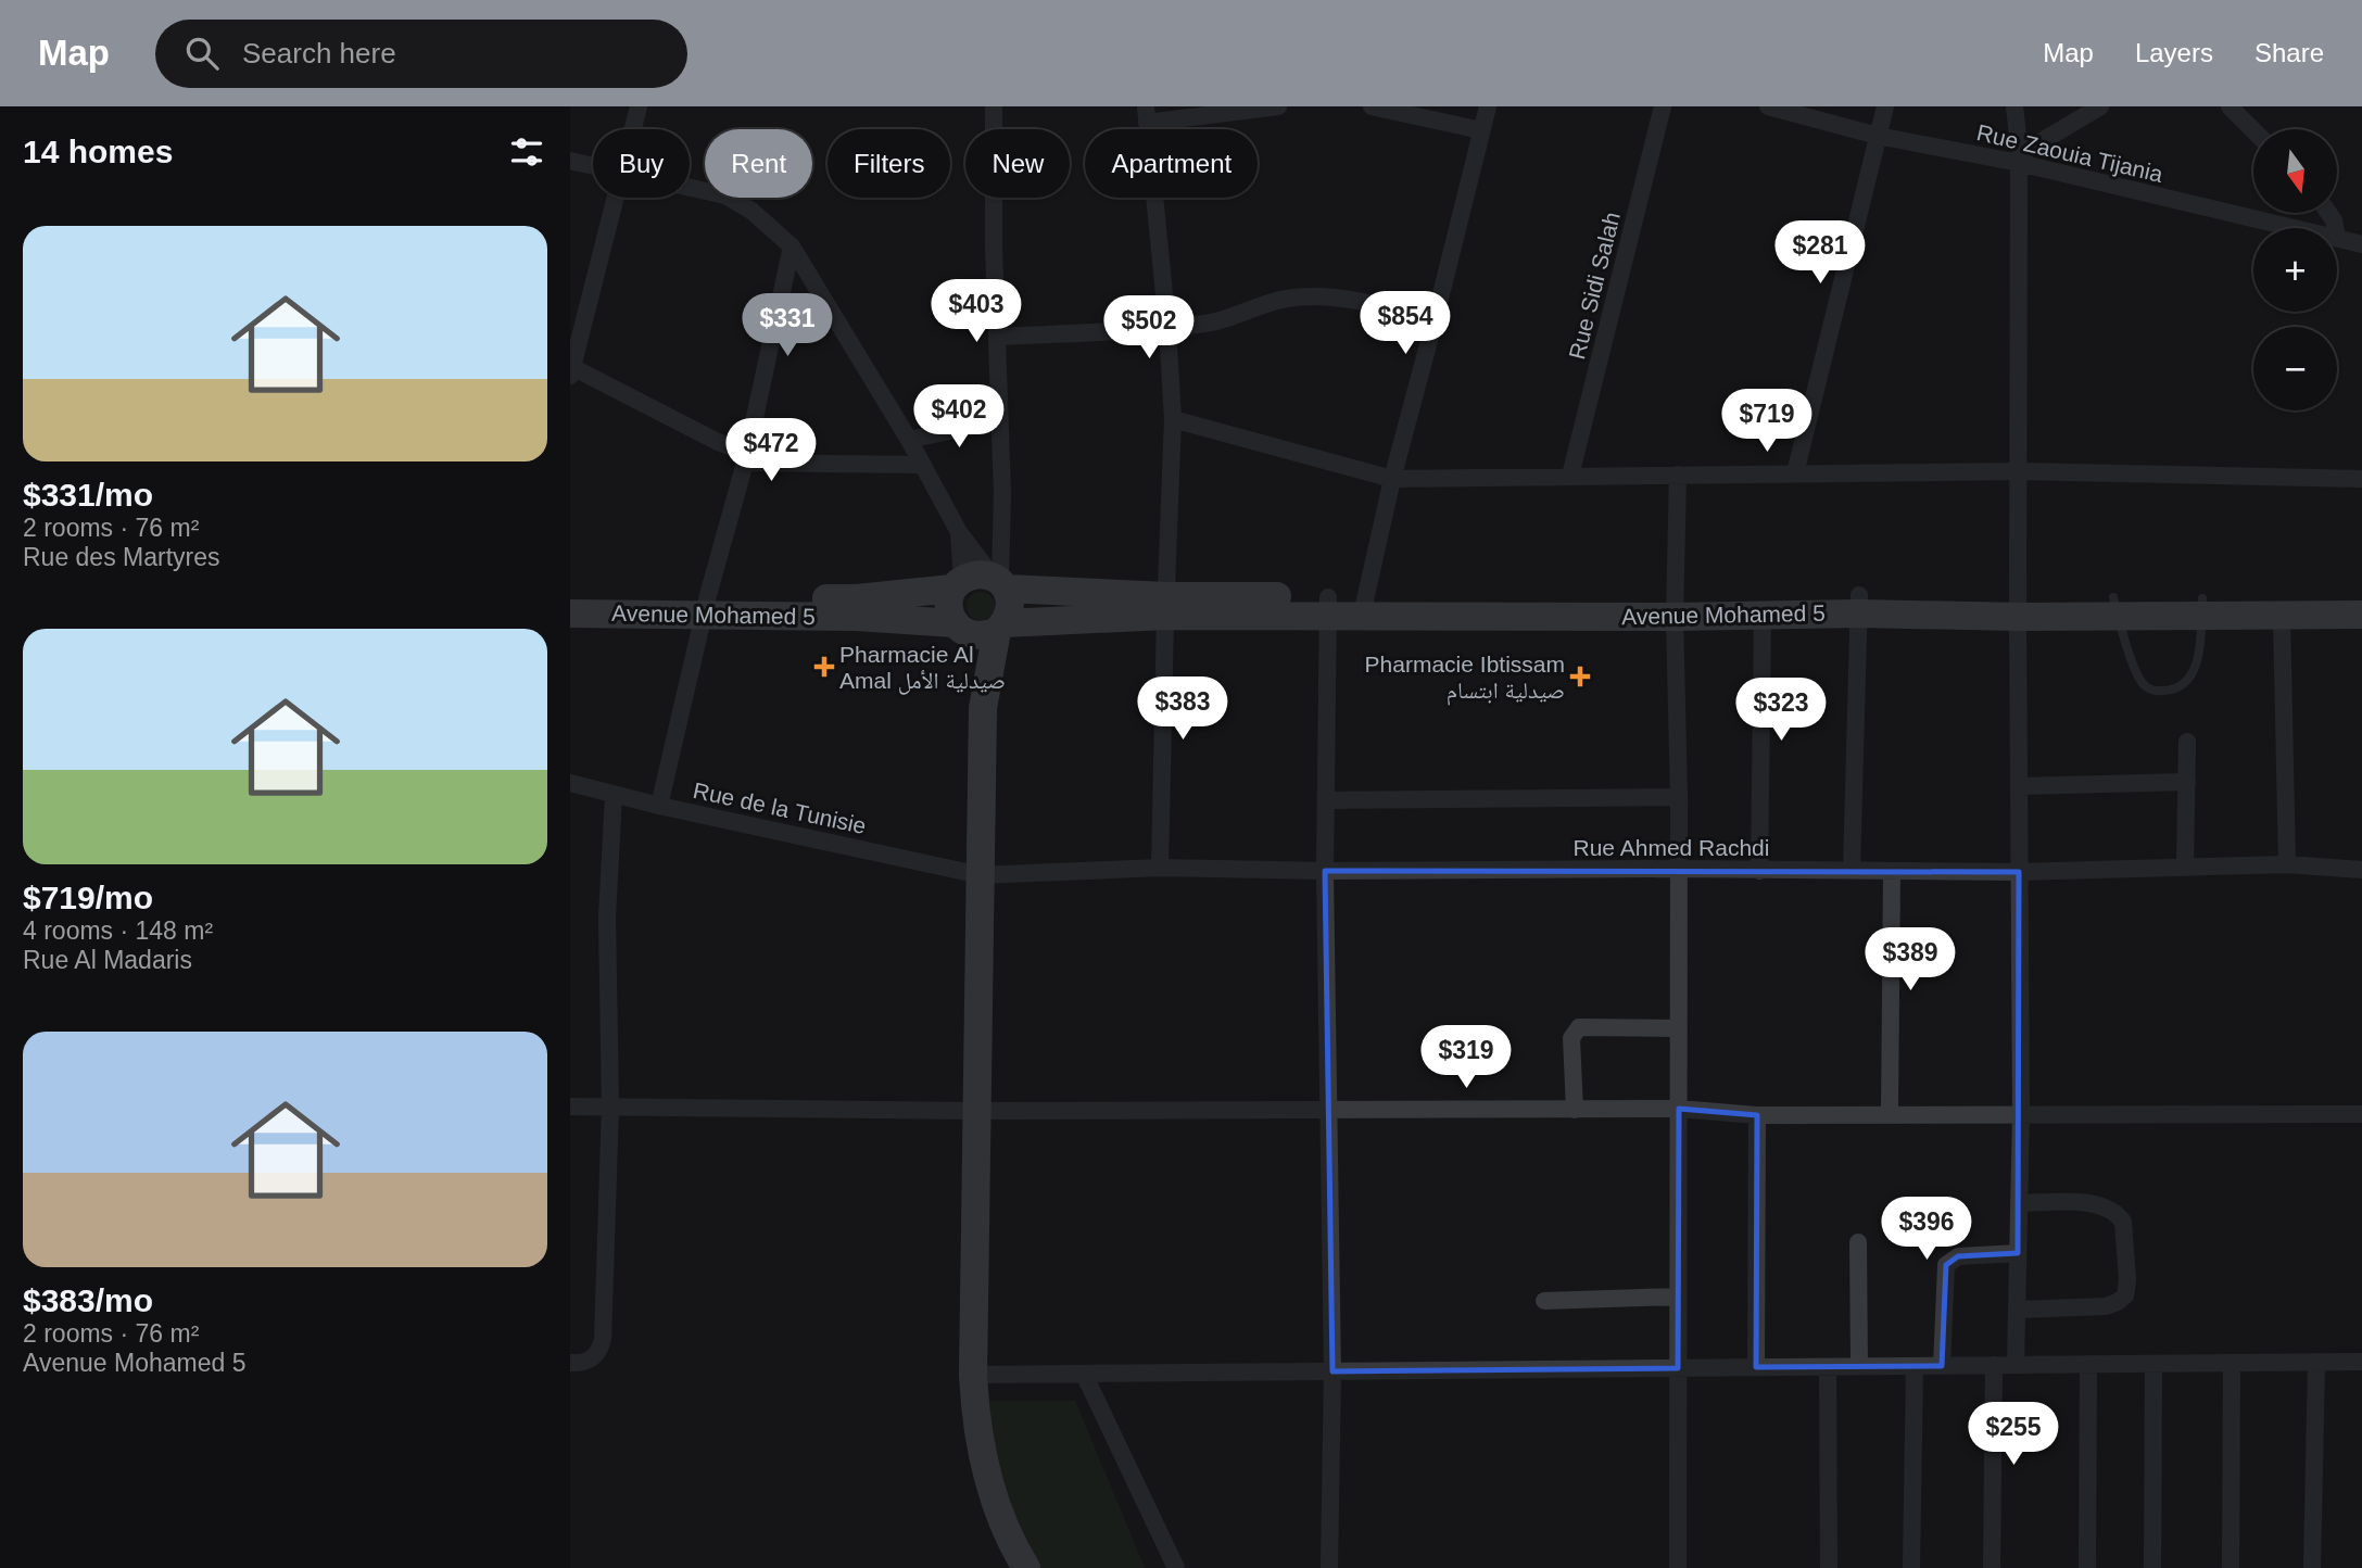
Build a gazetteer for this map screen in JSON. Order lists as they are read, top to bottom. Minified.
{"streets":{"main road":["Avenue Mohamed 5"],"street":["Rue Zaouia Tijania","Rue Sidi Salah","Rue de la Tunisie","Rue Ahmed Rachdi"]},"crossings":[["Rue de la Tunisie","Rue Ahmed Rachdi"]],"places":{"health":["Pharmacie Al Amal صيدلية الأمل","Pharmacie Ibtissam صيدلية ابتسام"]},"north":"bottom","page":{"header":"Map","search":"Search here","nav":["Map","Layers","Share"],"heading":"14 homes","map_buttons":["+","−"],"chip":["Buy","Rent","Filters","New","Apartment"],"list":[{"name":"$331/mo","note":"2 rooms · 76 m² · Rue des Martyres"},{"name":"$719/mo","note":"4 rooms · 148 m² · Rue Al Madaris"},{"name":"$383/mo","note":"2 rooms · 76 m² · Avenue Mohamed 5"}],"price":["$281","$403","$854","$331","$502","$402","$719","$472","$383","$323","$389","$319","$396","$255"]}}
